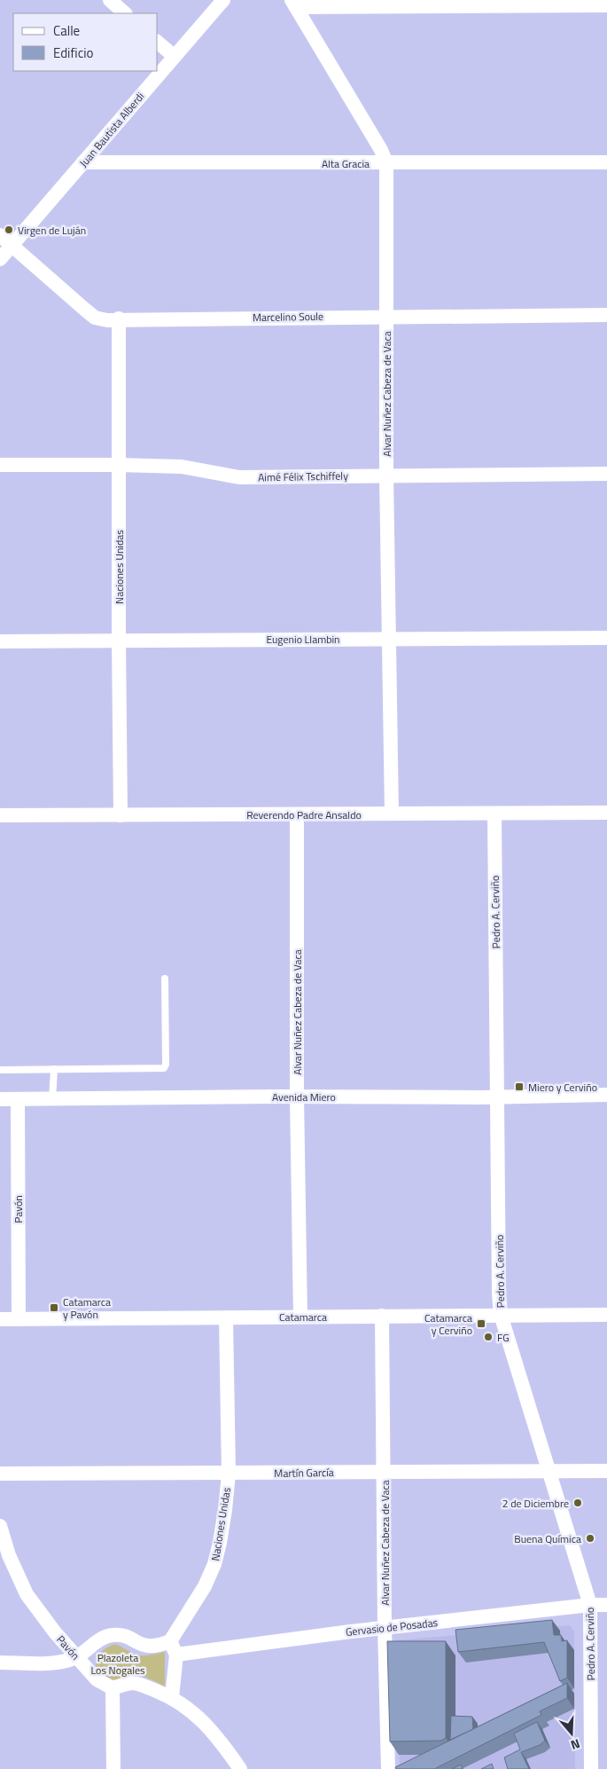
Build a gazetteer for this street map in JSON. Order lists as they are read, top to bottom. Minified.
{"streets":{"street":["Juan Bautista Alberdi","Alta Gracia","Marcelino Soule","Alvar Nuñez Cabeza de Vaca","Aimé Félix Tschiffely","Naciones Unidas","Eugenio Llambin","Reverendo Padre Ansaldo","Pedro A. Cerviño","Avenida Miero","Pavón","Catamarca","Martín García","Gervasio de Posadas"]},"crossings":[["Juan Bautista Alberdi","Alta Gracia"],["Juan Bautista Alberdi","Marcelino Soule"],["Alta Gracia","Alvar Nuñez Cabeza de Vaca"],["Marcelino Soule","Alvar Nuñez Cabeza de Vaca"],["Marcelino Soule","Naciones Unidas"],["Alvar Nuñez Cabeza de Vaca","Aimé Félix Tschiffely"],["Alvar Nuñez Cabeza de Vaca","Eugenio Llambin"],["Alvar Nuñez Cabeza de Vaca","Reverendo Padre Ansaldo"],["Alvar Nuñez Cabeza de Vaca","Avenida Miero"],["Alvar Nuñez Cabeza de Vaca","Catamarca"],["Alvar Nuñez Cabeza de Vaca","Martín García"],["Alvar Nuñez Cabeza de Vaca","Gervasio de Posadas"],["Aimé Félix Tschiffely","Naciones Unidas"],["Naciones Unidas","Eugenio Llambin"],["Naciones Unidas","Reverendo Padre Ansaldo"],["Naciones Unidas","Catamarca"],["Naciones Unidas","Martín García"],["Naciones Unidas","Gervasio de Posadas"],["Reverendo Padre Ansaldo","Pedro A. Cerviño"],["Pedro A. Cerviño","Avenida Miero"],["Pedro A. Cerviño","Catamarca"],["Pedro A. Cerviño","Martín García"],["Pedro A. Cerviño","Gervasio de Posadas"],["Avenida Miero","Pavón"],["Pavón","Catamarca"],["Pavón","Gervasio de Posadas"]],"parks":["Plazoleta Los Nogales"],"places":{"other":["Virgen de Luján","FG","2 de Diciembre","Buena Química"],"transit":["Miero y Cerviño","Catamarca y Pavón","Catamarca y Cerviño"]},"legend":["Calle","Edificio"],"north":"bottom"}
